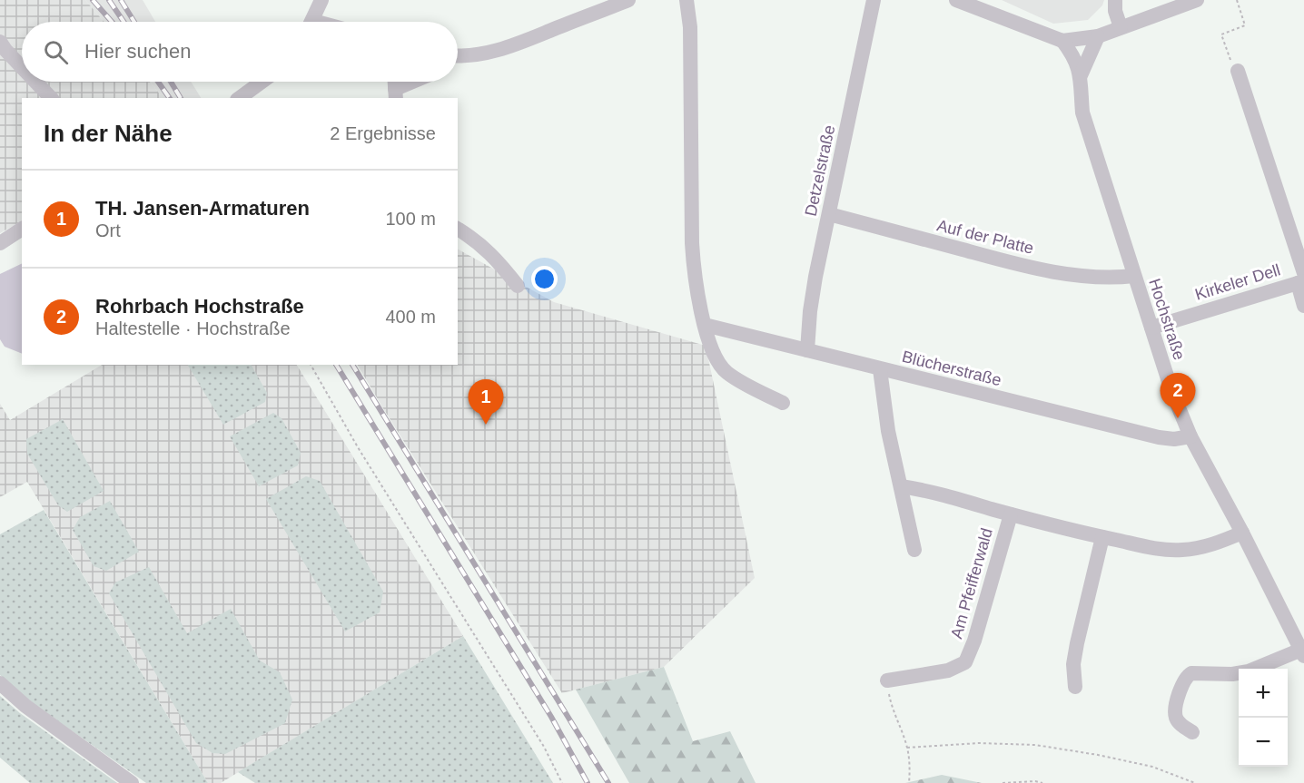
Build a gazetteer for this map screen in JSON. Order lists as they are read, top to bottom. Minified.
{"streets":{"street":["Detzelstraße","Auf der Platte","Kirkeler Dell","Hochstraße","Blücherstraße","Am Pfeifferwald"]},"crossings":[["Detzelstraße","Auf der Platte"],["Detzelstraße","Blücherstraße"],["Auf der Platte","Hochstraße"],["Kirkeler Dell","Hochstraße"],["Hochstraße","Blücherstraße"],["Hochstraße","Am Pfeifferwald"]],"page":{"search":"Hier suchen","heading":["In der Nähe","2 Ergebnisse"],"list":[{"mark":"1","name":"TH. Jansen-Armaturen","note":"Ort","value":"100 m"},{"mark":"2","name":"Rohrbach Hochstraße","note":"Haltestelle · Hochstraße","value":"400 m"}],"pins":["2","1"],"map_buttons":["+","−"]}}
